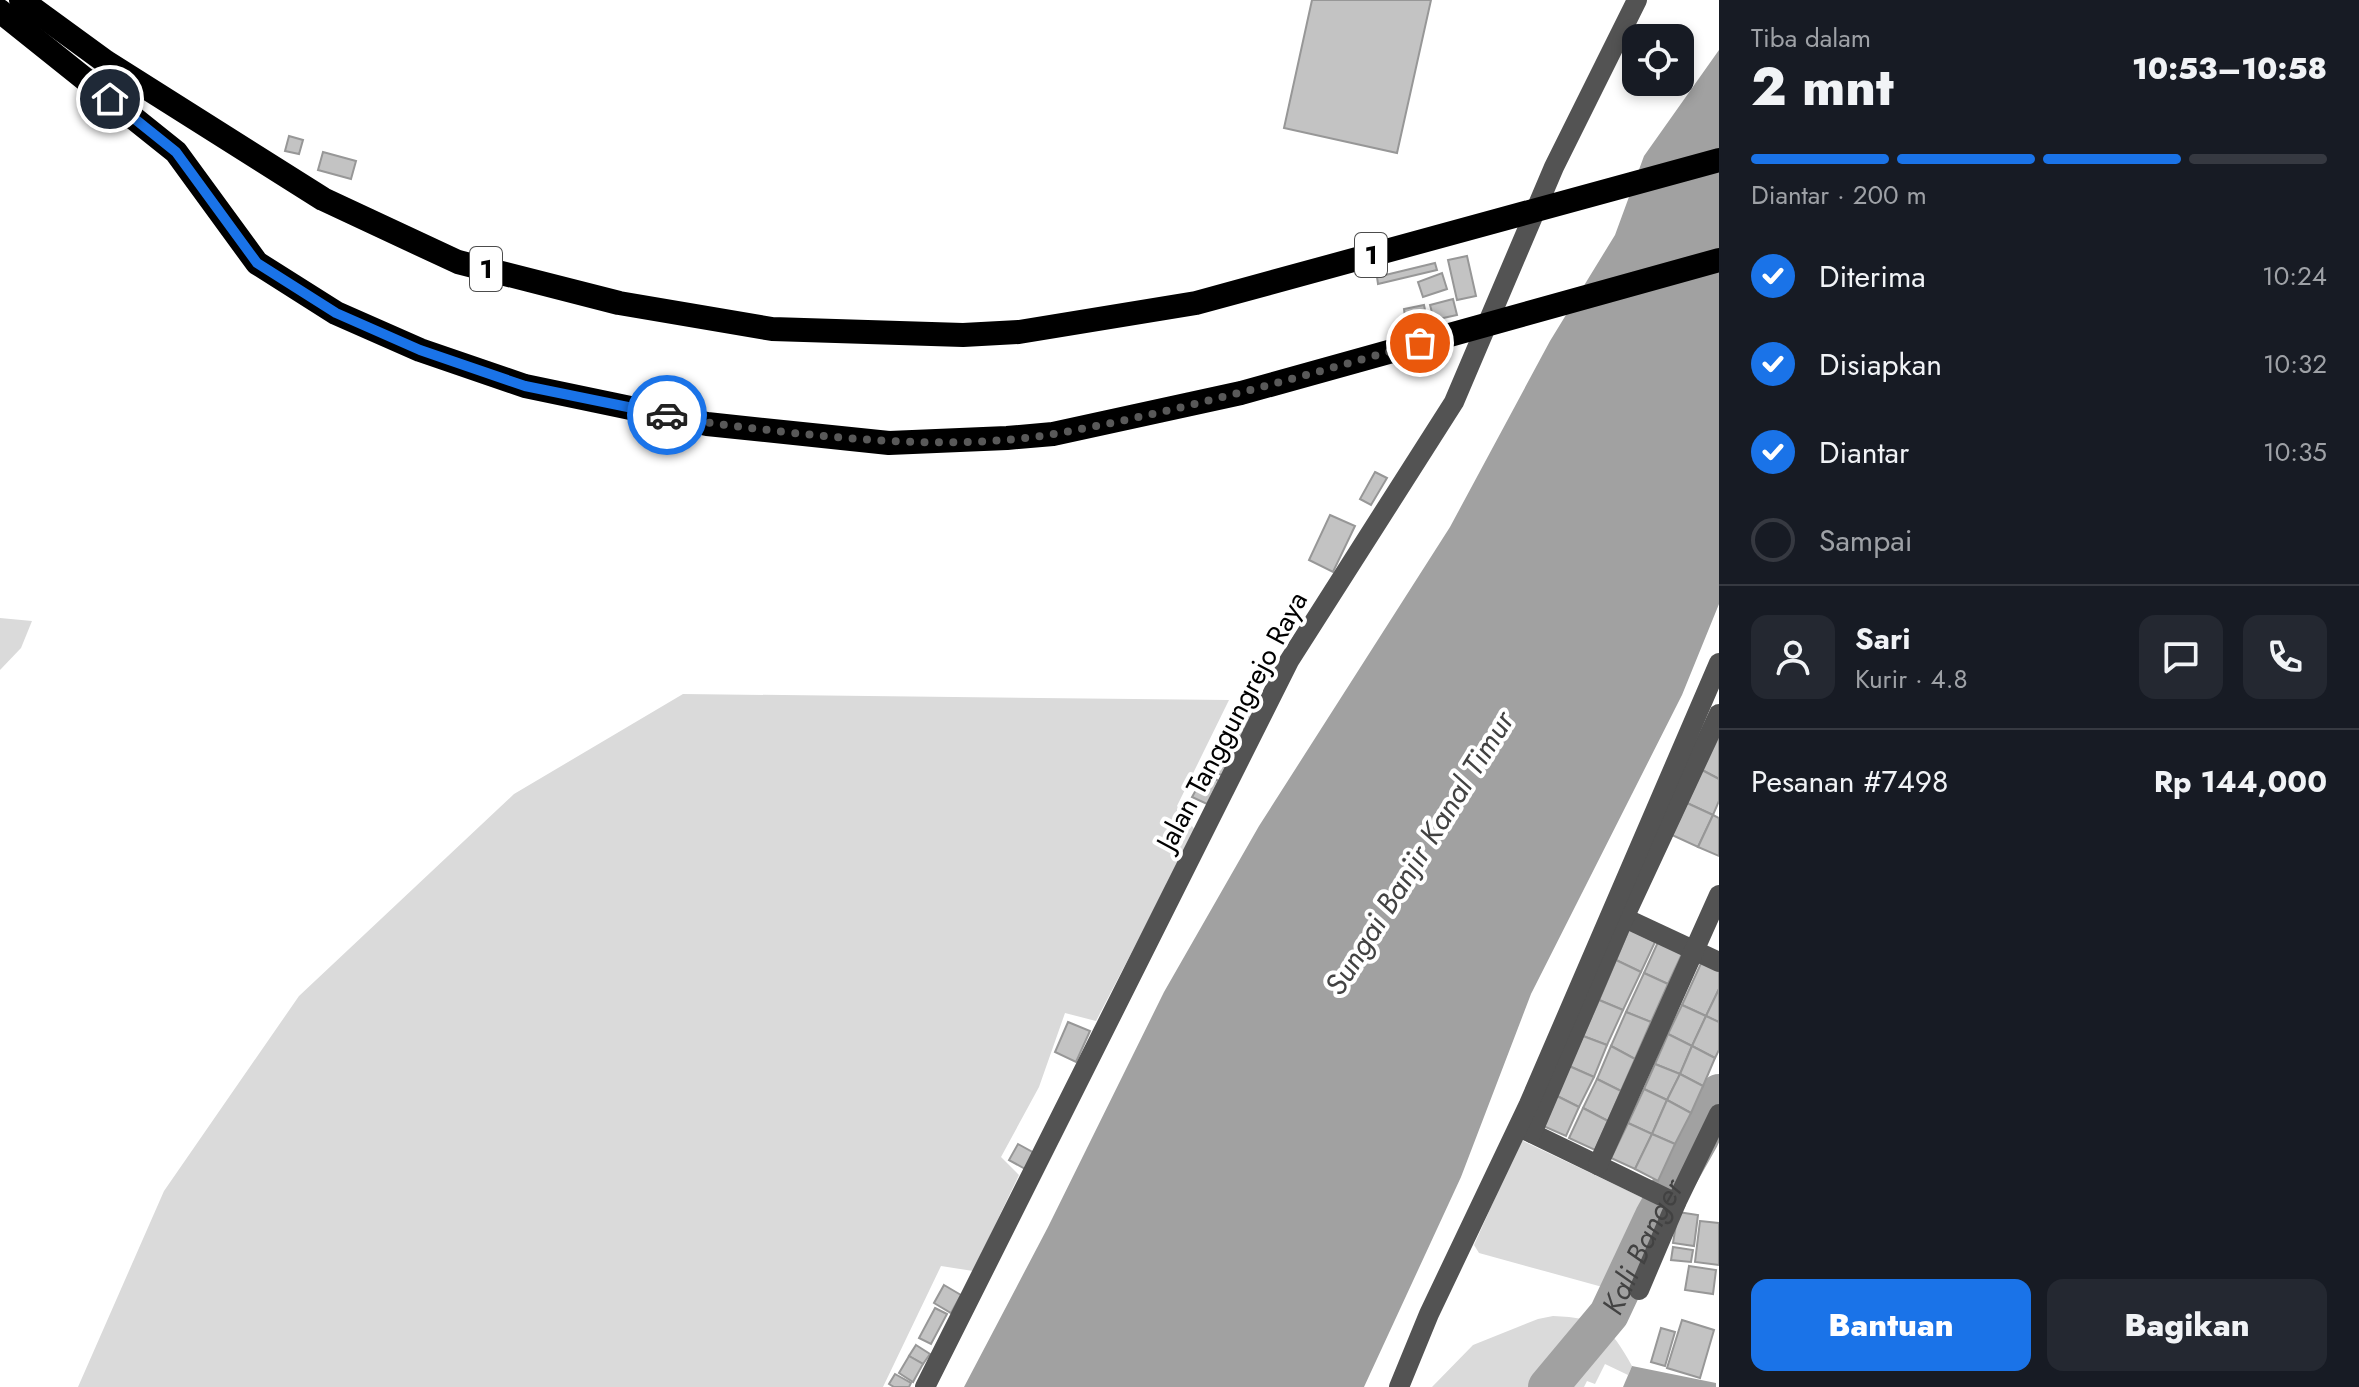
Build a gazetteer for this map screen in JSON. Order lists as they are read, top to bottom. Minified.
{"streets":{"highway":["1"],"street":["Jalan Tanggungrejo Raya"]},"water":["Sungai Banjir Kanal Timur","Kali Banger"],"page":{"heading":["2 mnt","Tiba dalam","10:53–10:58"],"panel":["Sari","Kurir · 4.8","Pesanan #7498","Rp 144,000"],"bar":"Diantar · 200 m","list":[["Diterima","10:24"],["Disiapkan","10:32"],["Diantar","10:35"],"Sampai"],"buttons":["Bantuan","Bagikan"]}}
